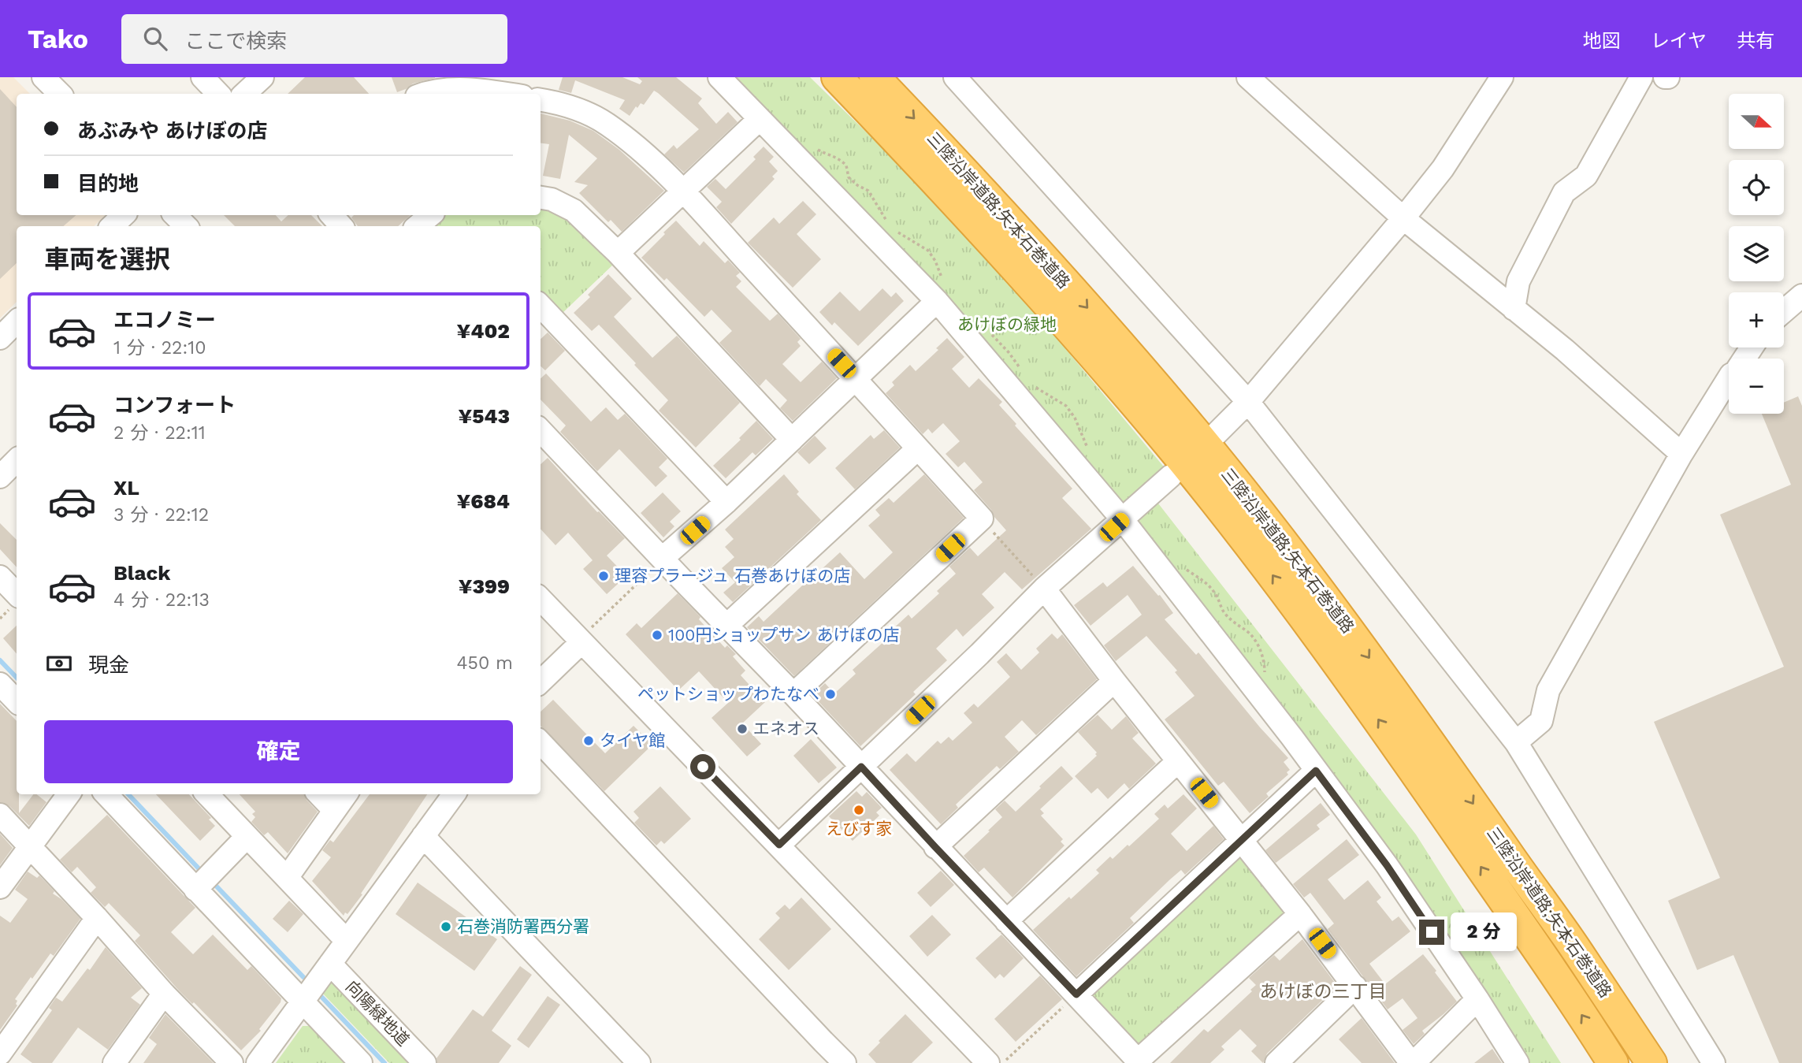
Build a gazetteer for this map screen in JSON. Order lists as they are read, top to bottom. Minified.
{"streets":{"highway":["三陸沿岸道路;矢本石巻道路"],"street":["向陽緑地道"]},"districts":["あけぼの三丁目"],"parks":["あけぼの緑地"],"places":["理容プラージュ 石巻あけぼの店","100円ショップサン あけぼの店","ペットショップわたなべ","エネオス","タイヤ館","えびす家","石巻消防署西分署"],"north":"right","page":{"header":"Tako","search":"ここで検索","nav":["地図","レイヤ","共有"],"map_buttons":["+","−"],"banner":["あぶみや あけぼの店","目的地"],"heading":"車両を選択","list":[{"name":"エコノミー","note":"1 分 · 22:10","value":"¥402"},{"name":"コンフォート","note":"2 分 · 22:11","value":"¥543"},{"name":"XL","note":"3 分 · 22:12","value":"¥684"},{"name":"Black","note":"4 分 · 22:13","value":"¥399"}],"pay":["現金","450 m"],"buttons":"確定","bubble":"2 分"}}
